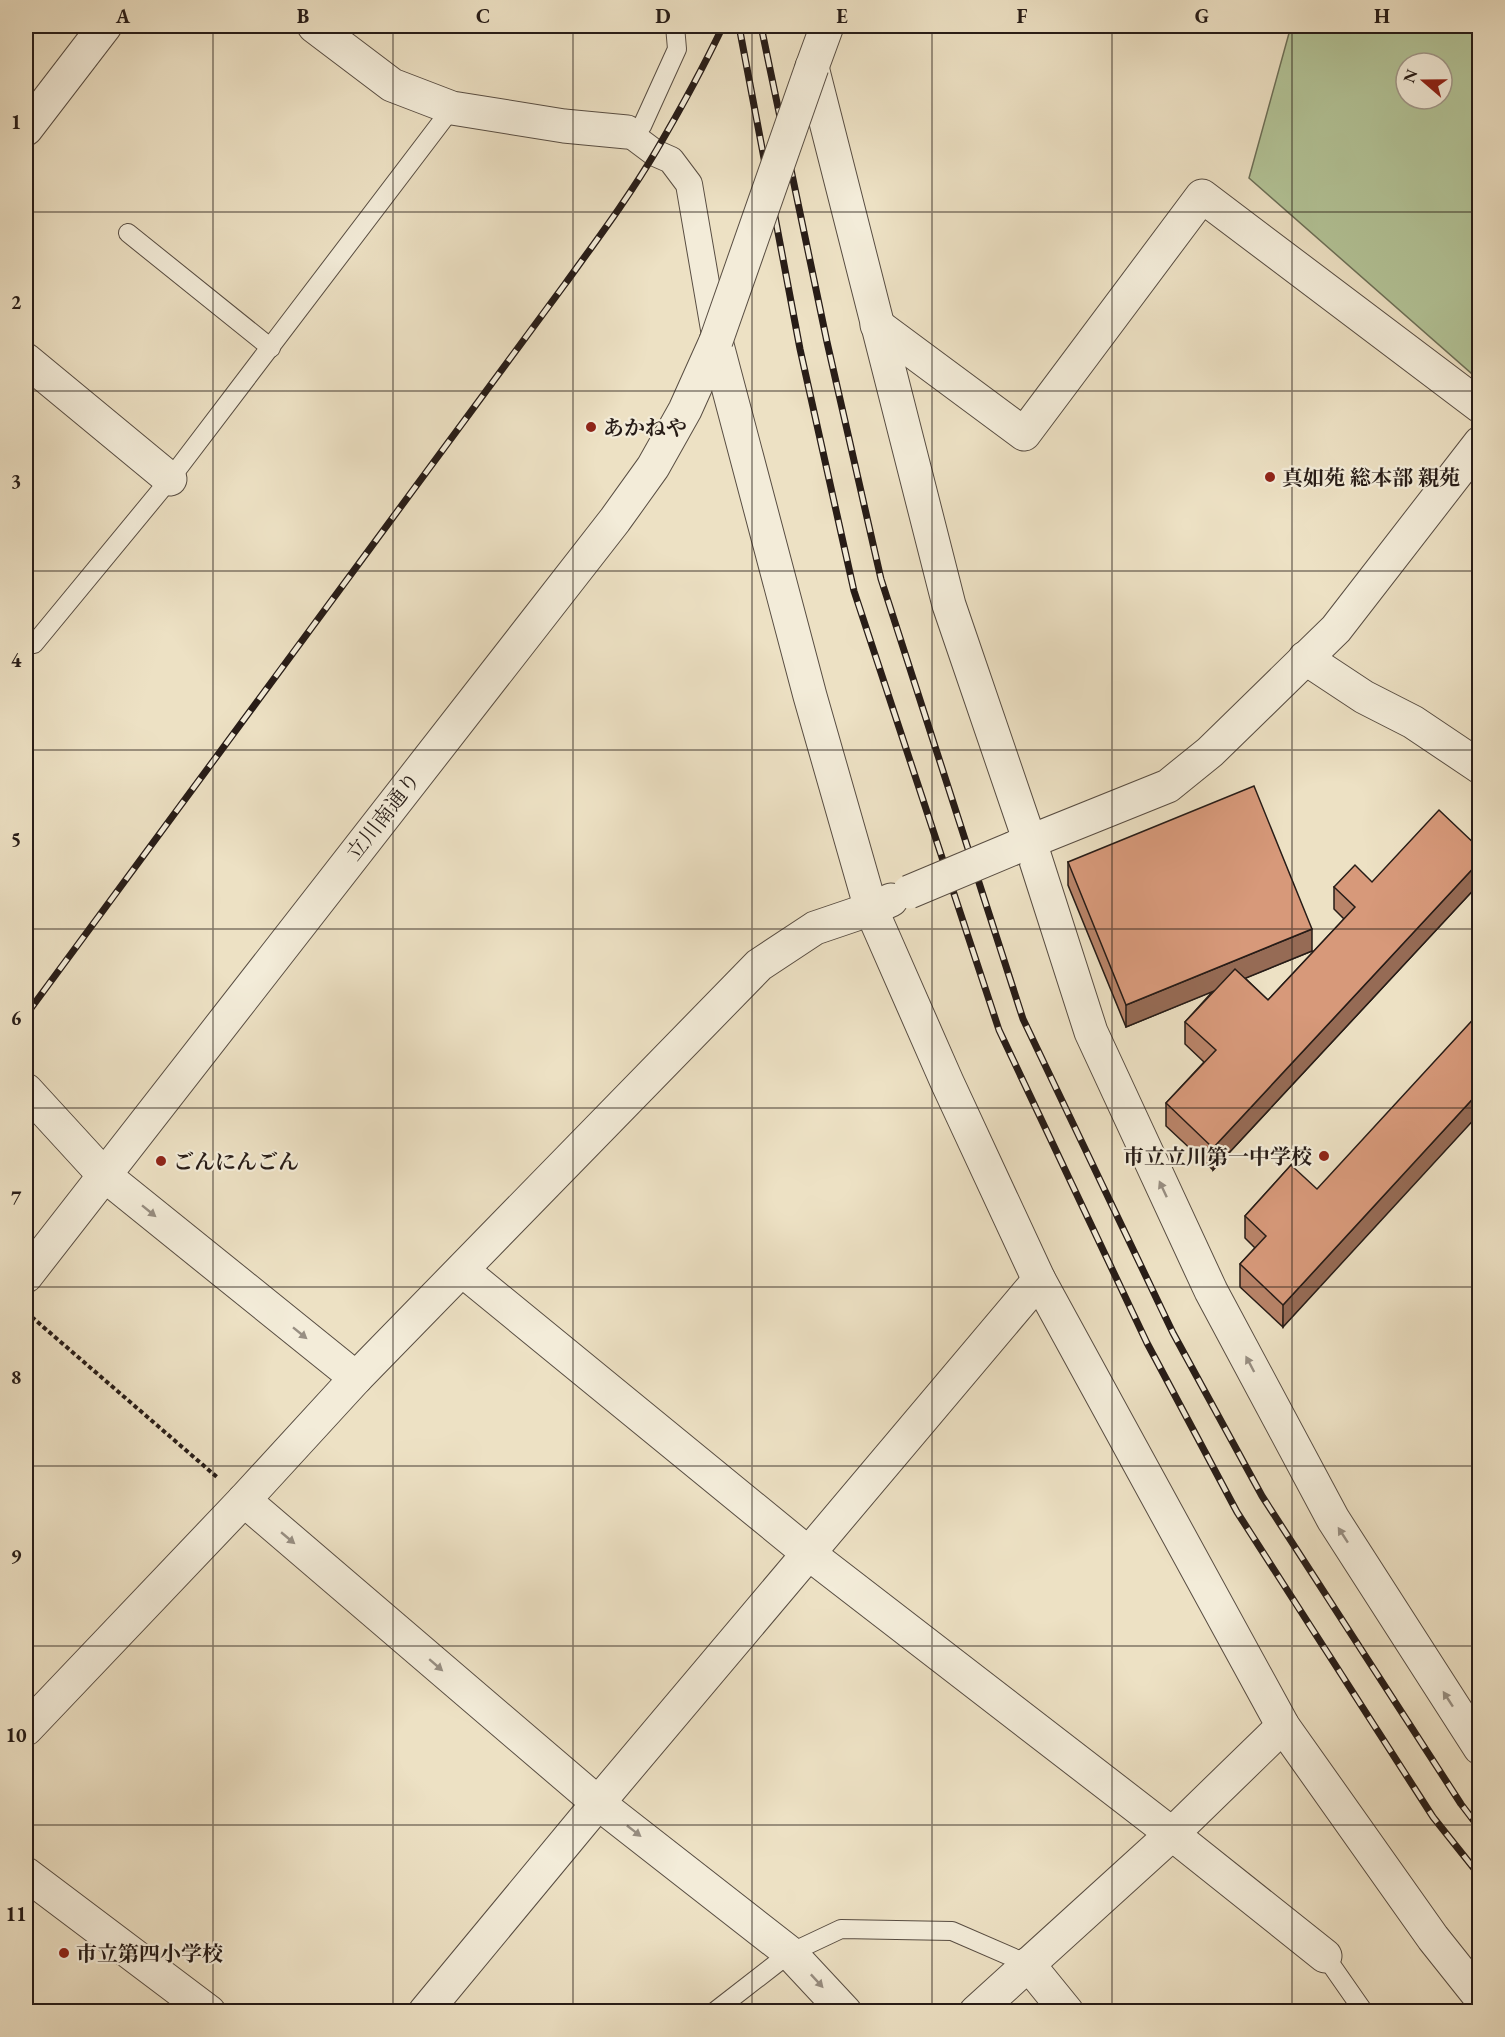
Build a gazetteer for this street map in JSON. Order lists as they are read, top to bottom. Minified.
{"streets":{"street":["立川南通り"]},"places":["あかねや","真如苑 総本部 親苑","市立立川第一中学校","ごんにんごん","市立第四小学校"],"north":"left","grid":{"columns":["A","B","C","D","E","F","G","H"],"rows":["1","2","3","4","5","6","7","8","9","10","11"]}}
